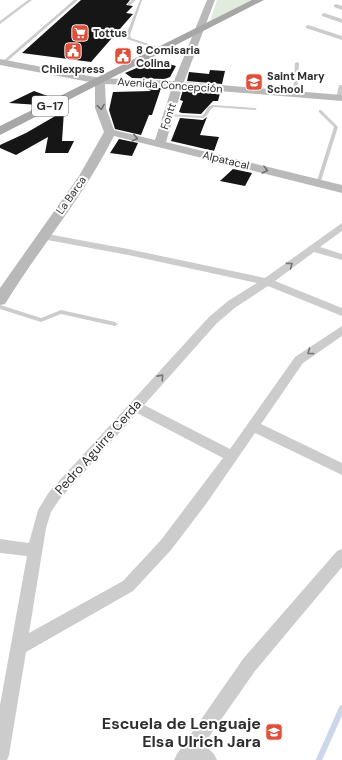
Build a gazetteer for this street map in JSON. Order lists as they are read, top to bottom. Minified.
{"streets":{"main road":["Avenida Concepción","G-17","Fontt","Alpatacal","La Barca"],"street":["Pedro Aguirre Cerda"]},"crossings":[["Avenida Concepción","G-17"],["Avenida Concepción","Fontt"],["G-17","Fontt"],["Fontt","Alpatacal"],["Alpatacal","La Barca"]],"one_way":["Alpatacal"],"places":{"supermarket":["Tottus"],"public building":["Chilexpress","8 Comisaria Colina"],"school or university":["Saint Mary School","Escuela de Lenguaje Elsa Ulrich Jara"]}}
